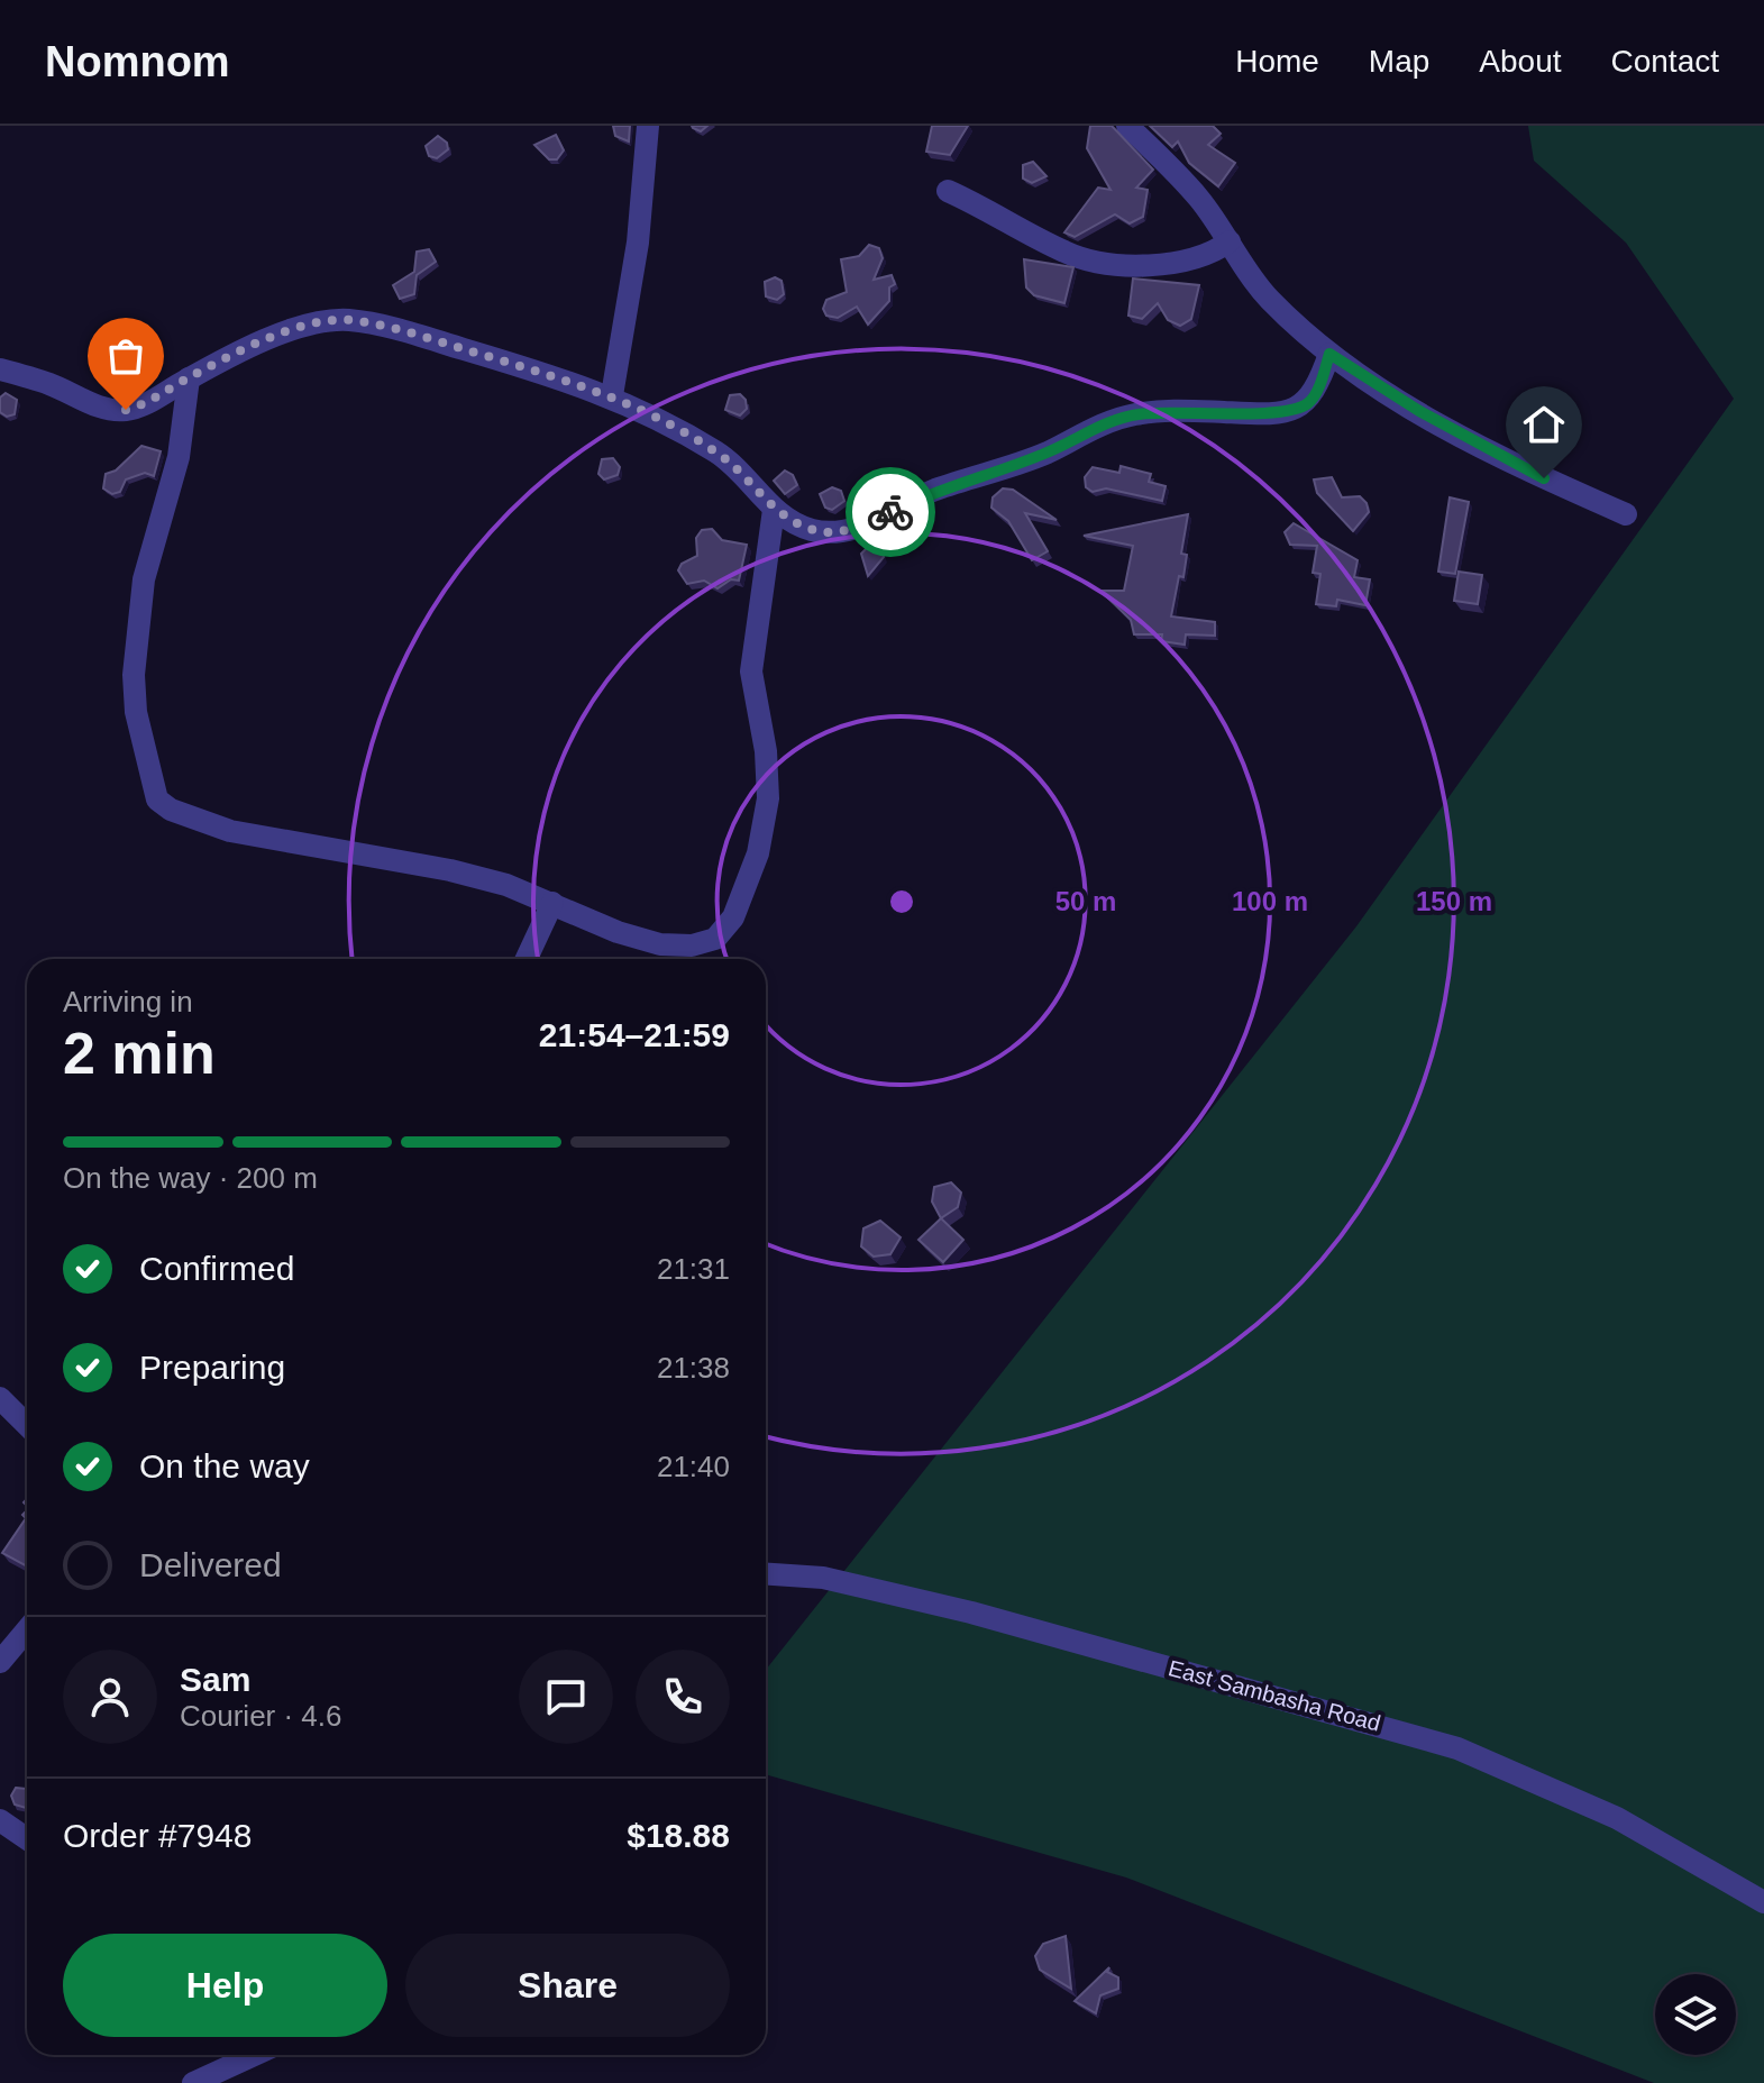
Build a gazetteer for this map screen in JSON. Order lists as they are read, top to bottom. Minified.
{"streets":{"street":["East Sambasha Road"]},"page":{"header":"Nomnom","nav":["Home","Map","About","Contact"],"heading":["2 min","Arriving in","21:54–21:59"],"panel":["Sam","Courier · 4.6","Order #7948","$18.88"],"bar":"On the way · 200 m","list":[["Confirmed","21:31"],["Preparing","21:38"],["On the way","21:40"],"Delivered"],"buttons":["Help","Share"]},"rings":["50 m","100 m","150 m"]}
